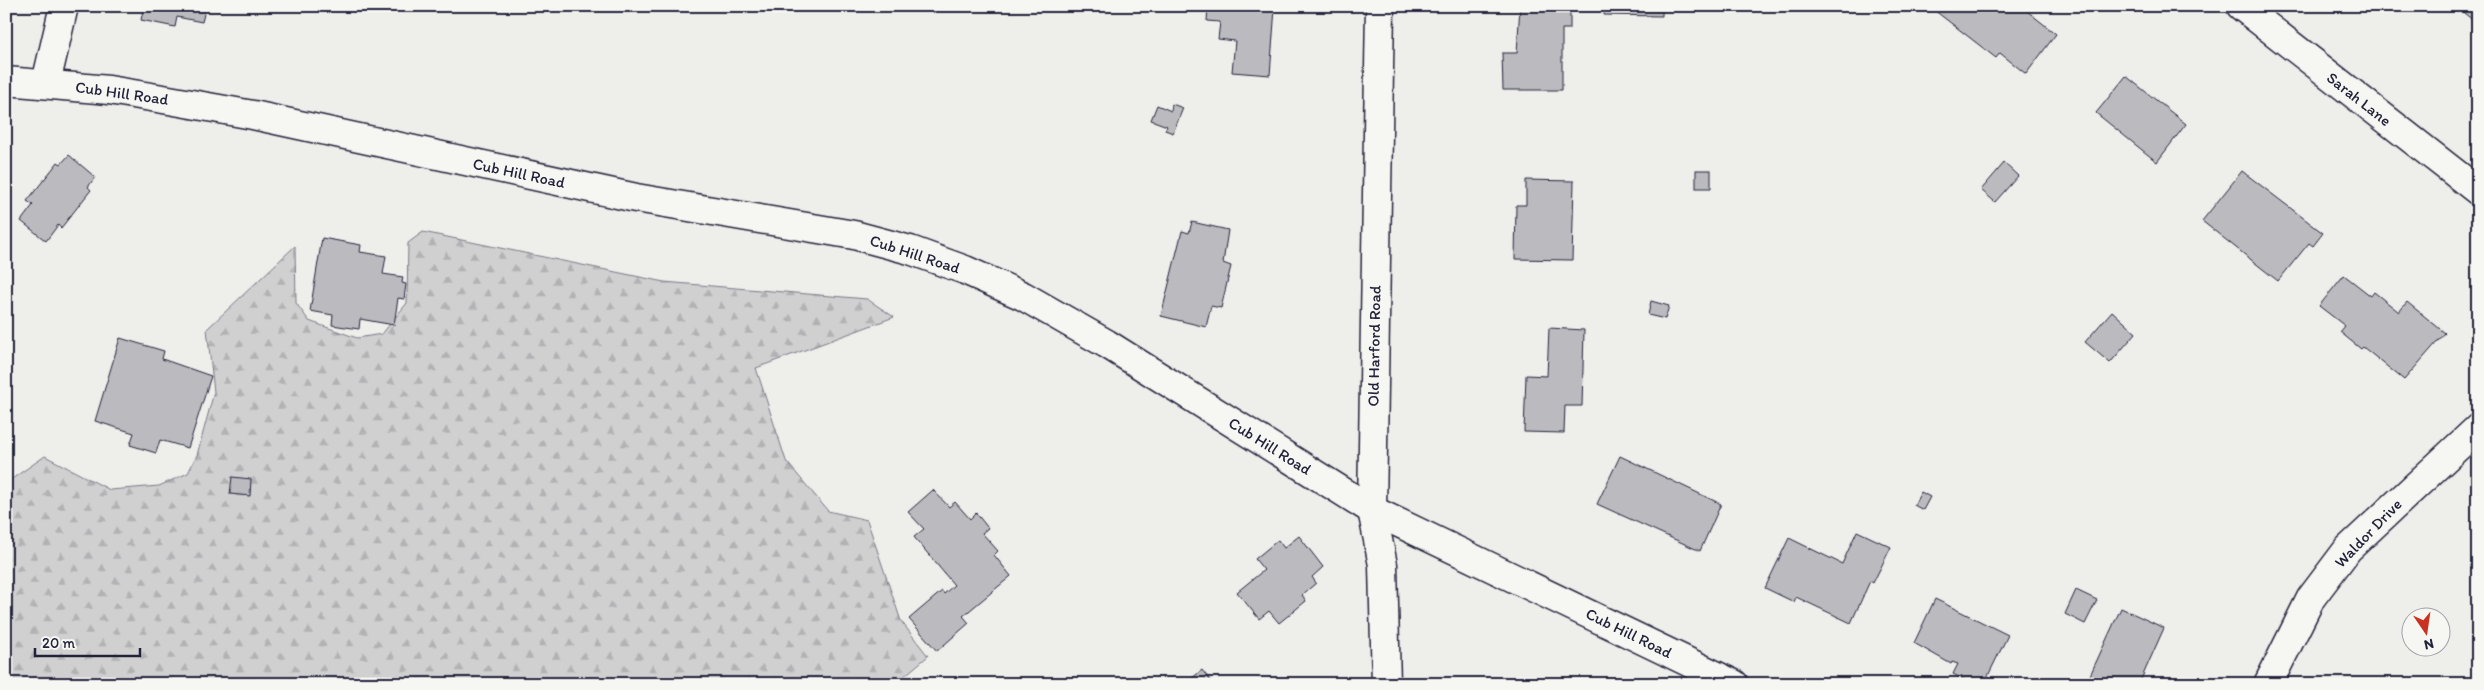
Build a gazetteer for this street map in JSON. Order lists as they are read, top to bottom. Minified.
{"streets":{"street":["Cub Hill Road","Sarah Lane","Old Harford Road","Waldor Drive"]},"crossings":[["Cub Hill Road","Old Harford Road"]],"scale_bar":"20 m","north":"bottom"}
